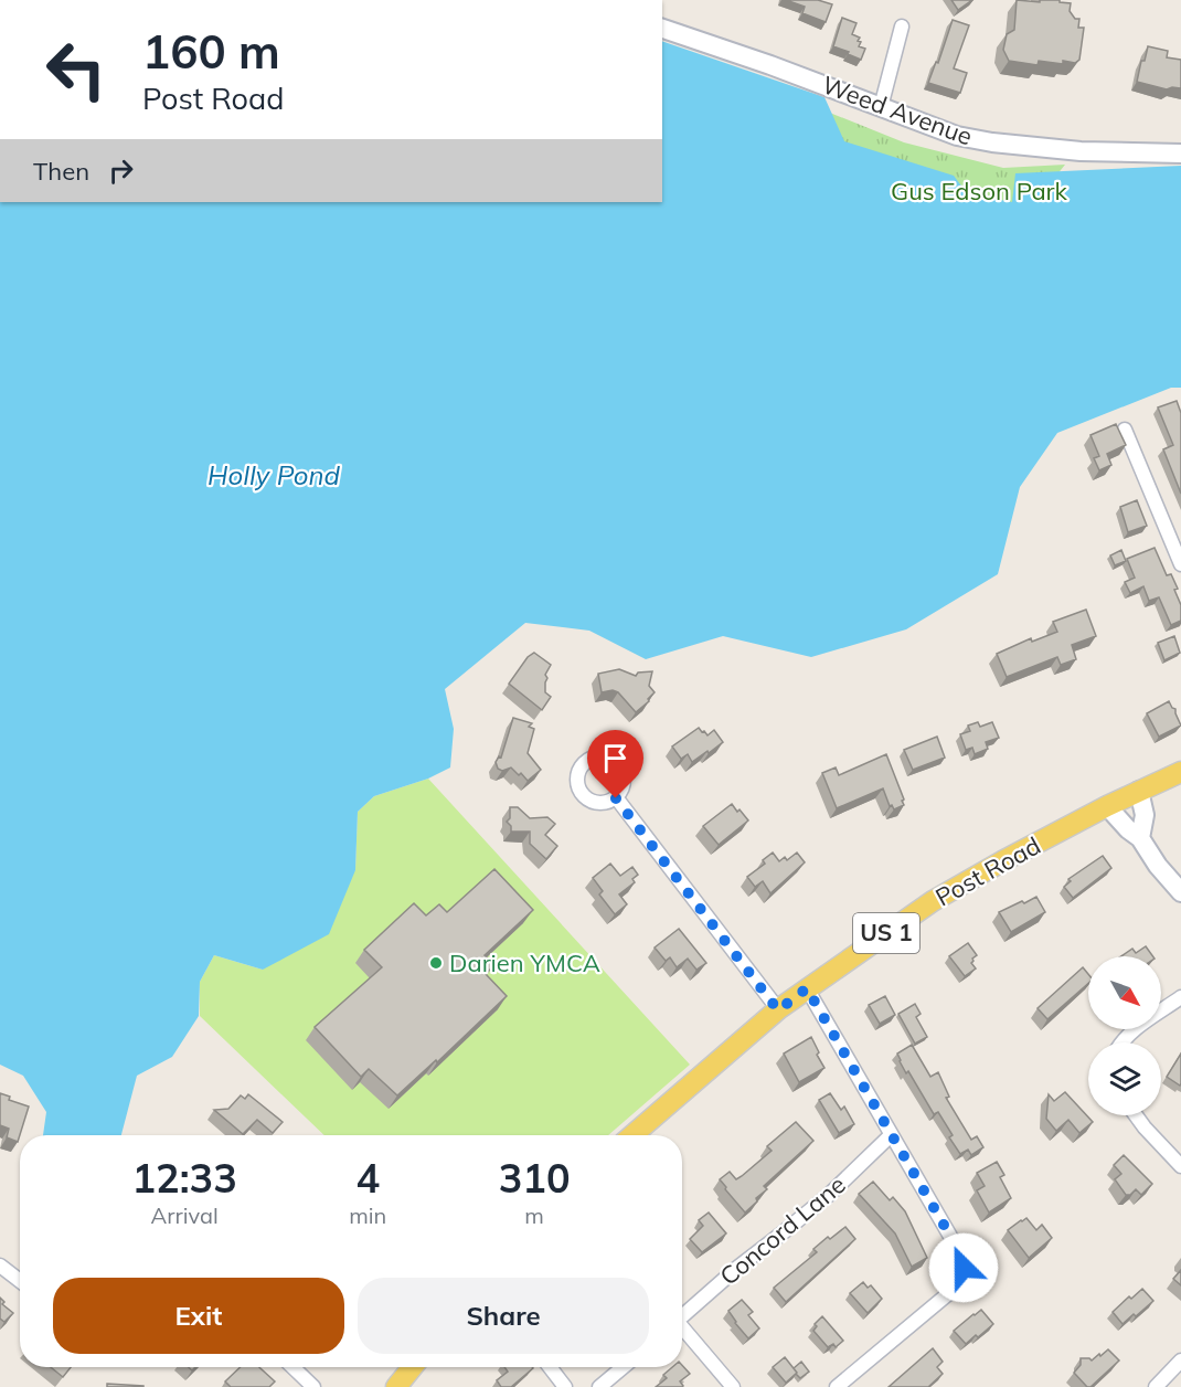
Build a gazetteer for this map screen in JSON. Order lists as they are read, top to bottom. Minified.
{"streets":{"main road":["Post Road","US 1"],"street":["Weed Avenue","Concord Lane"]},"water":["Holly Pond"],"parks":["Gus Edson Park"],"places":["Darien YMCA"],"north":"bottom right","page":{"turn":["160 m","Post Road"],"then":"Then","eta":["12:33","Arrival","4","min","310","m"],"buttons":["Exit","Share"]}}
